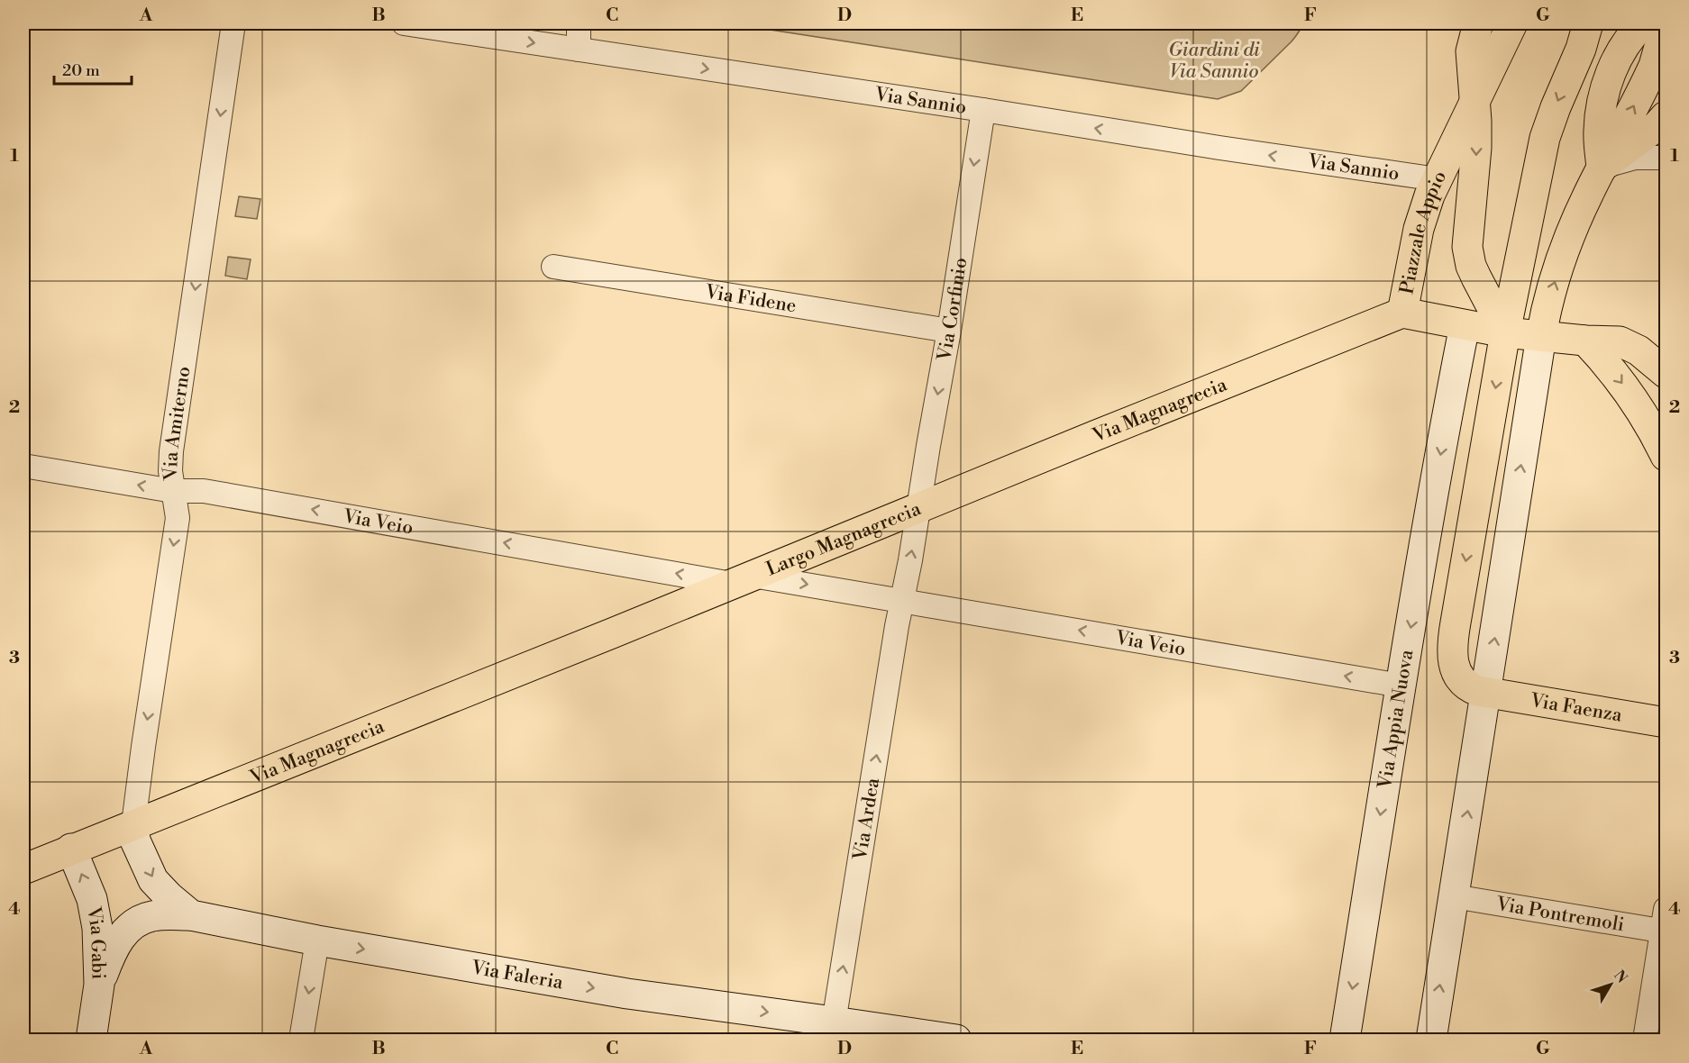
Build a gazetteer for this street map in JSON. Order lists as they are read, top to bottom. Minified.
{"streets":{"main road":["Piazzale Appio","Via Magnagrecia","Largo Magnagrecia","Via Faenza","Via Appia Nuova","Via Gabi","Via Faleria"],"street":["Via Sannio","Via Fidene","Via Corfinio","Via Amiterno","Via Veio","Via Ardea","Via Pontremoli"]},"crossings":[["Via Sannio","Piazzale Appio"],["Via Sannio","Via Corfinio"],["Piazzale Appio","Via Magnagrecia"],["Piazzale Appio","Via Appia Nuova"],["Via Fidene","Via Corfinio"],["Via Corfinio","Via Magnagrecia"],["Via Corfinio","Largo Magnagrecia"],["Via Magnagrecia","Via Amiterno"],["Via Magnagrecia","Largo Magnagrecia"],["Via Magnagrecia","Via Gabi"],["Via Magnagrecia","Via Faleria"],["Via Amiterno","Via Veio"],["Via Amiterno","Via Faleria"],["Via Veio","Largo Magnagrecia"],["Via Veio","Via Appia Nuova"],["Via Veio","Via Ardea"],["Largo Magnagrecia","Via Ardea"],["Via Ardea","Via Faleria"]],"one_way":["Via Corfinio","Via Amiterno","Via Veio","Via Ardea","Via Gabi","Via Faleria"],"parks":["Giardini di Via Sannio"],"scale_bar":"20 m","north":"top right","grid":{"columns":["A","B","C","D","E","F","G"],"rows":["1","2","3","4"]}}
